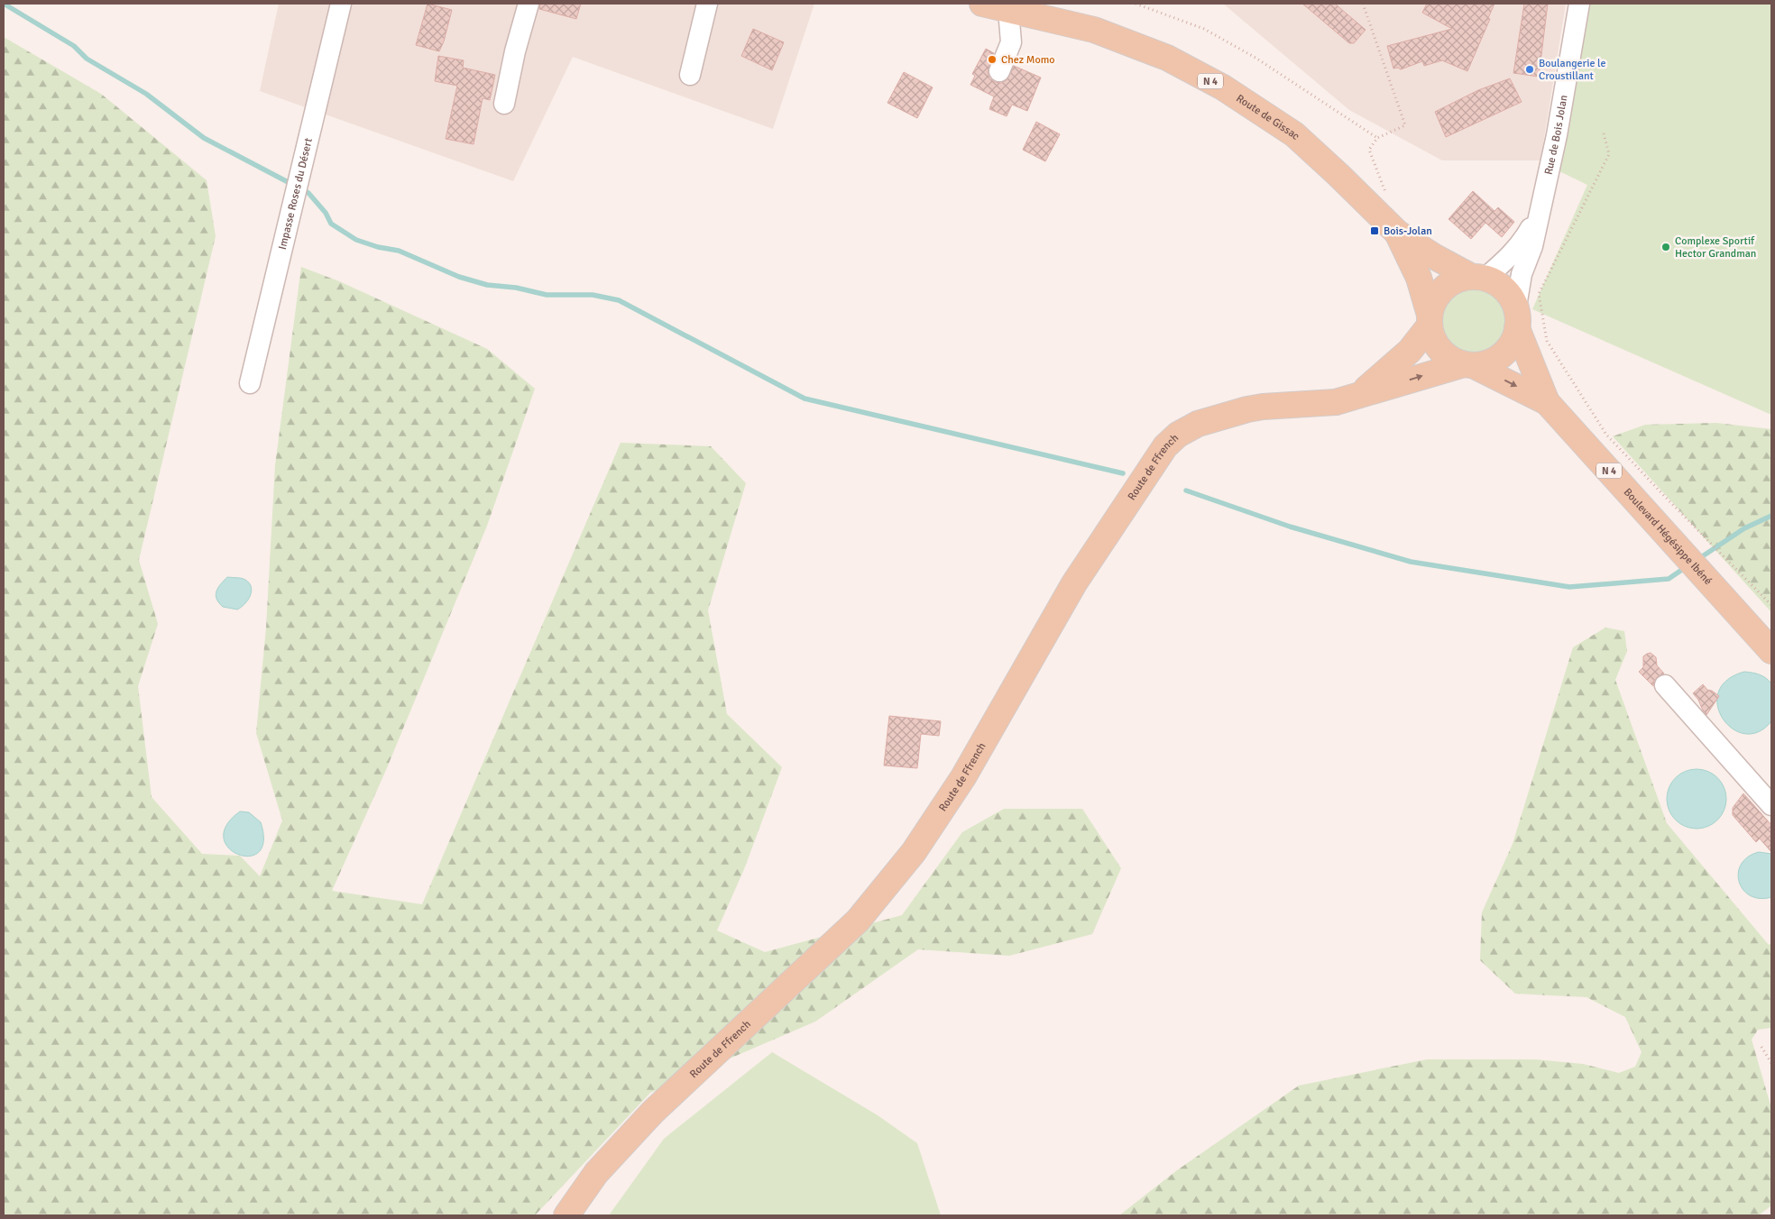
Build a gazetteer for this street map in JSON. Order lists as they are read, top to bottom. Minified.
{"streets":{"main road":["N 4","Route de Gissac","Route de Ffrench","Boulevard Hégésippe Ibéné"],"street":["Rue de Bois Jolan","Impasse Roses du Désert"]},"crossings":[["Route de Gissac","Rue de Bois Jolan"],["Route de Gissac","Route de Ffrench"],["Route de Gissac","Boulevard Hégésippe Ibéné"],["Rue de Bois Jolan","Route de Ffrench"],["Rue de Bois Jolan","Boulevard Hégésippe Ibéné"],["Route de Ffrench","Boulevard Hégésippe Ibéné"]],"places":{"other":["Chez Momo","Boulangerie le Croustillant","Complexe Sportif Hector Grandman"],"transit":["Bois-Jolan"]}}
